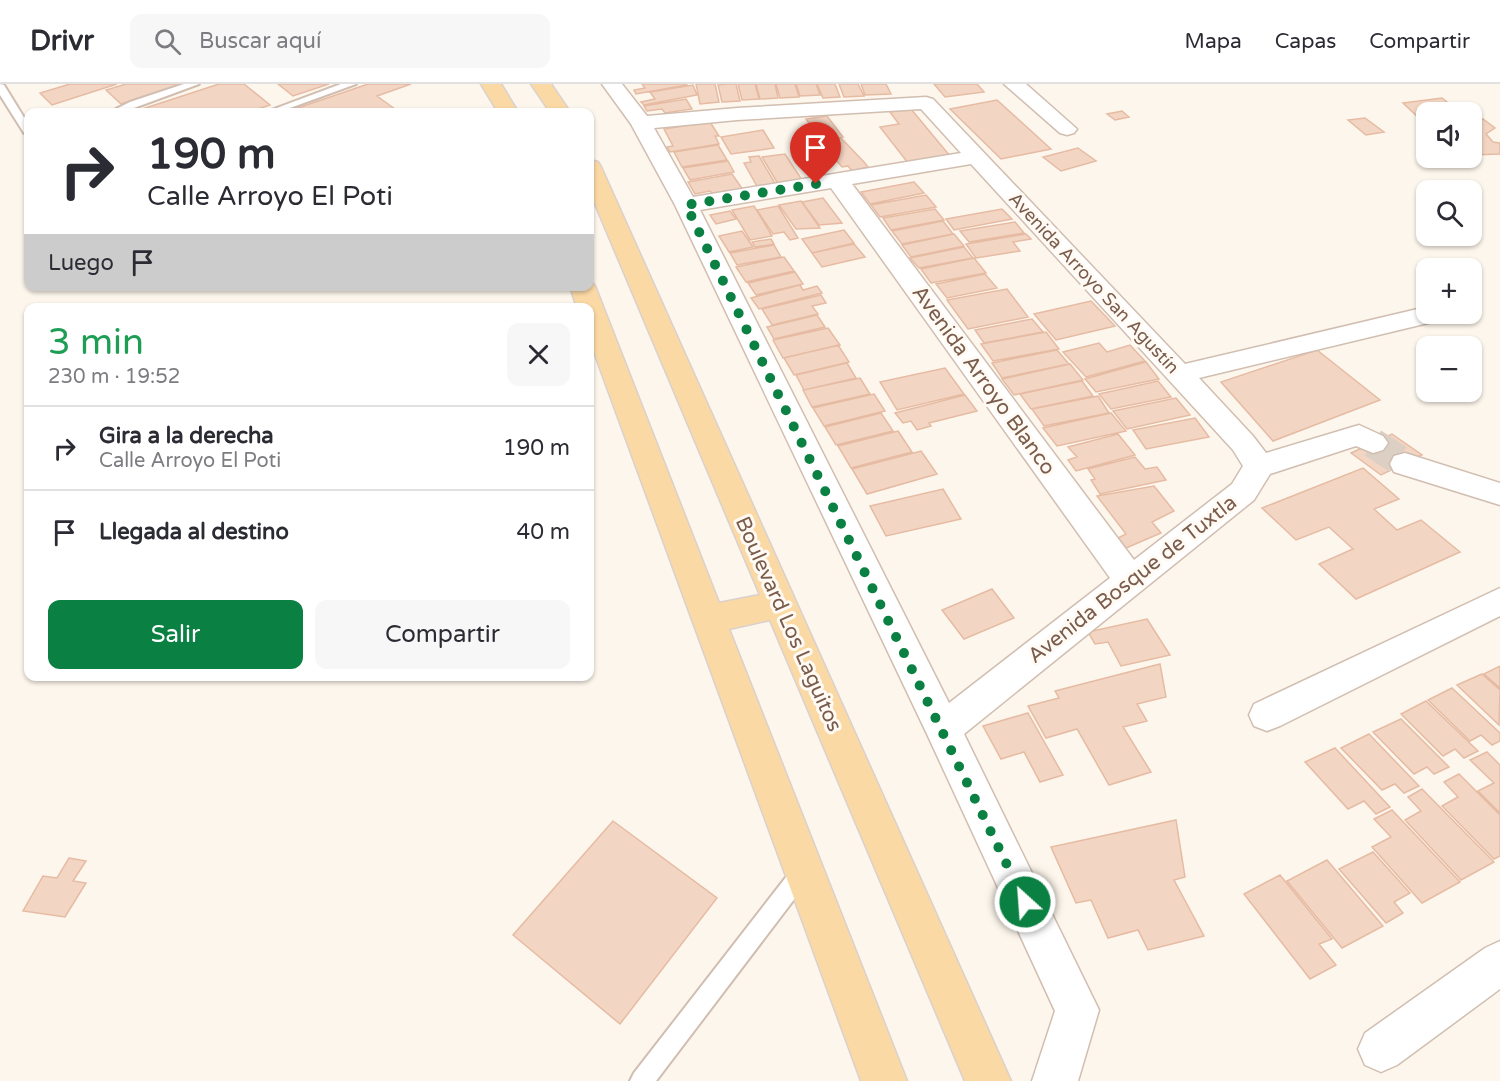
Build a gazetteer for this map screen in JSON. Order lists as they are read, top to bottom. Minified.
{"streets":{"main road":["Boulevard Los Laguitos"],"street":["Avenida Arroyo San Agustín","Avenida Arroyo Blanco","Avenida Bosque de Tuxtla"]},"crossings":[["Avenida Arroyo San Agustín","Avenida Bosque de Tuxtla"],["Avenida Arroyo Blanco","Avenida Bosque de Tuxtla"]],"page":{"header":"Drivr","search":"Buscar aquí","nav":["Mapa","Capas","Compartir"],"map_buttons":["+","−"],"turn":["190 m","Calle Arroyo El Poti"],"then":"Luego","heading":["3 min","230 m · 19:52"],"list":[{"name":"Gira a la derecha","note":"Calle Arroyo El Poti","value":"190 m"},{"name":"Llegada al destino","value":"40 m"}],"buttons":["Salir","Compartir"]}}
